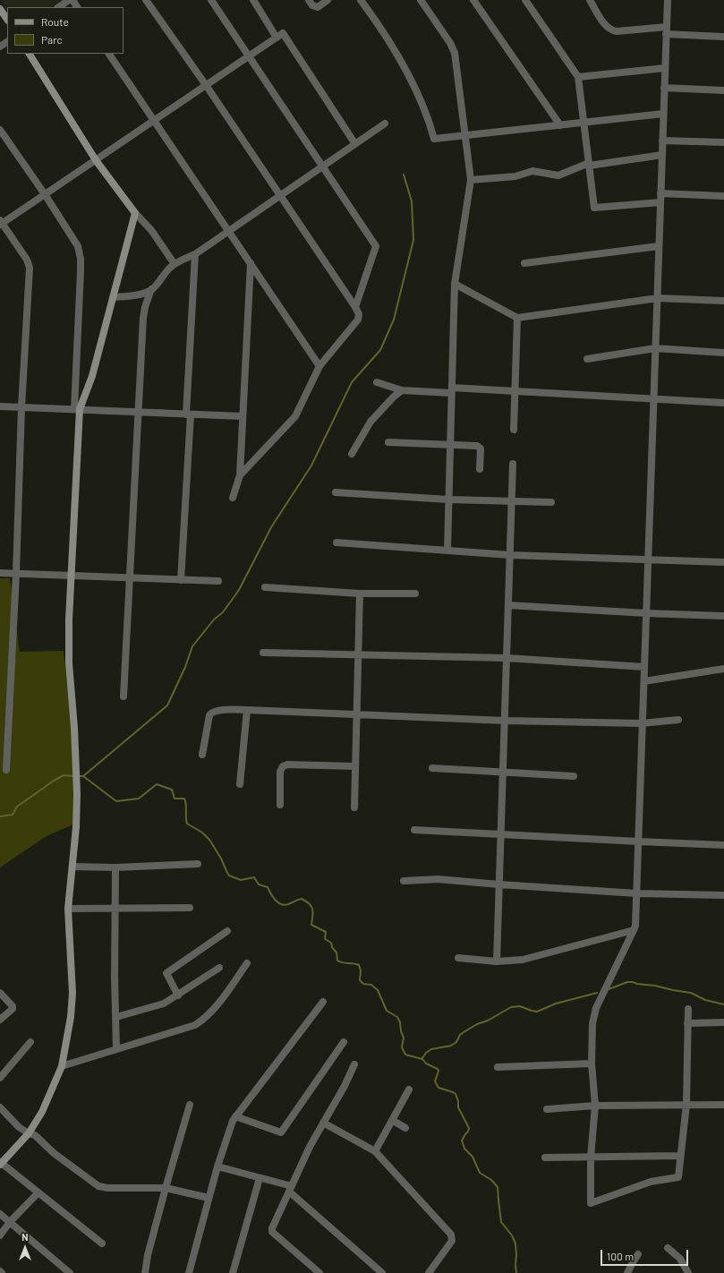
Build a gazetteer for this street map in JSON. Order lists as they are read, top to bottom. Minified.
{"legend":["Route","Parc"],"scale_bar":"100 m","north":"top"}
